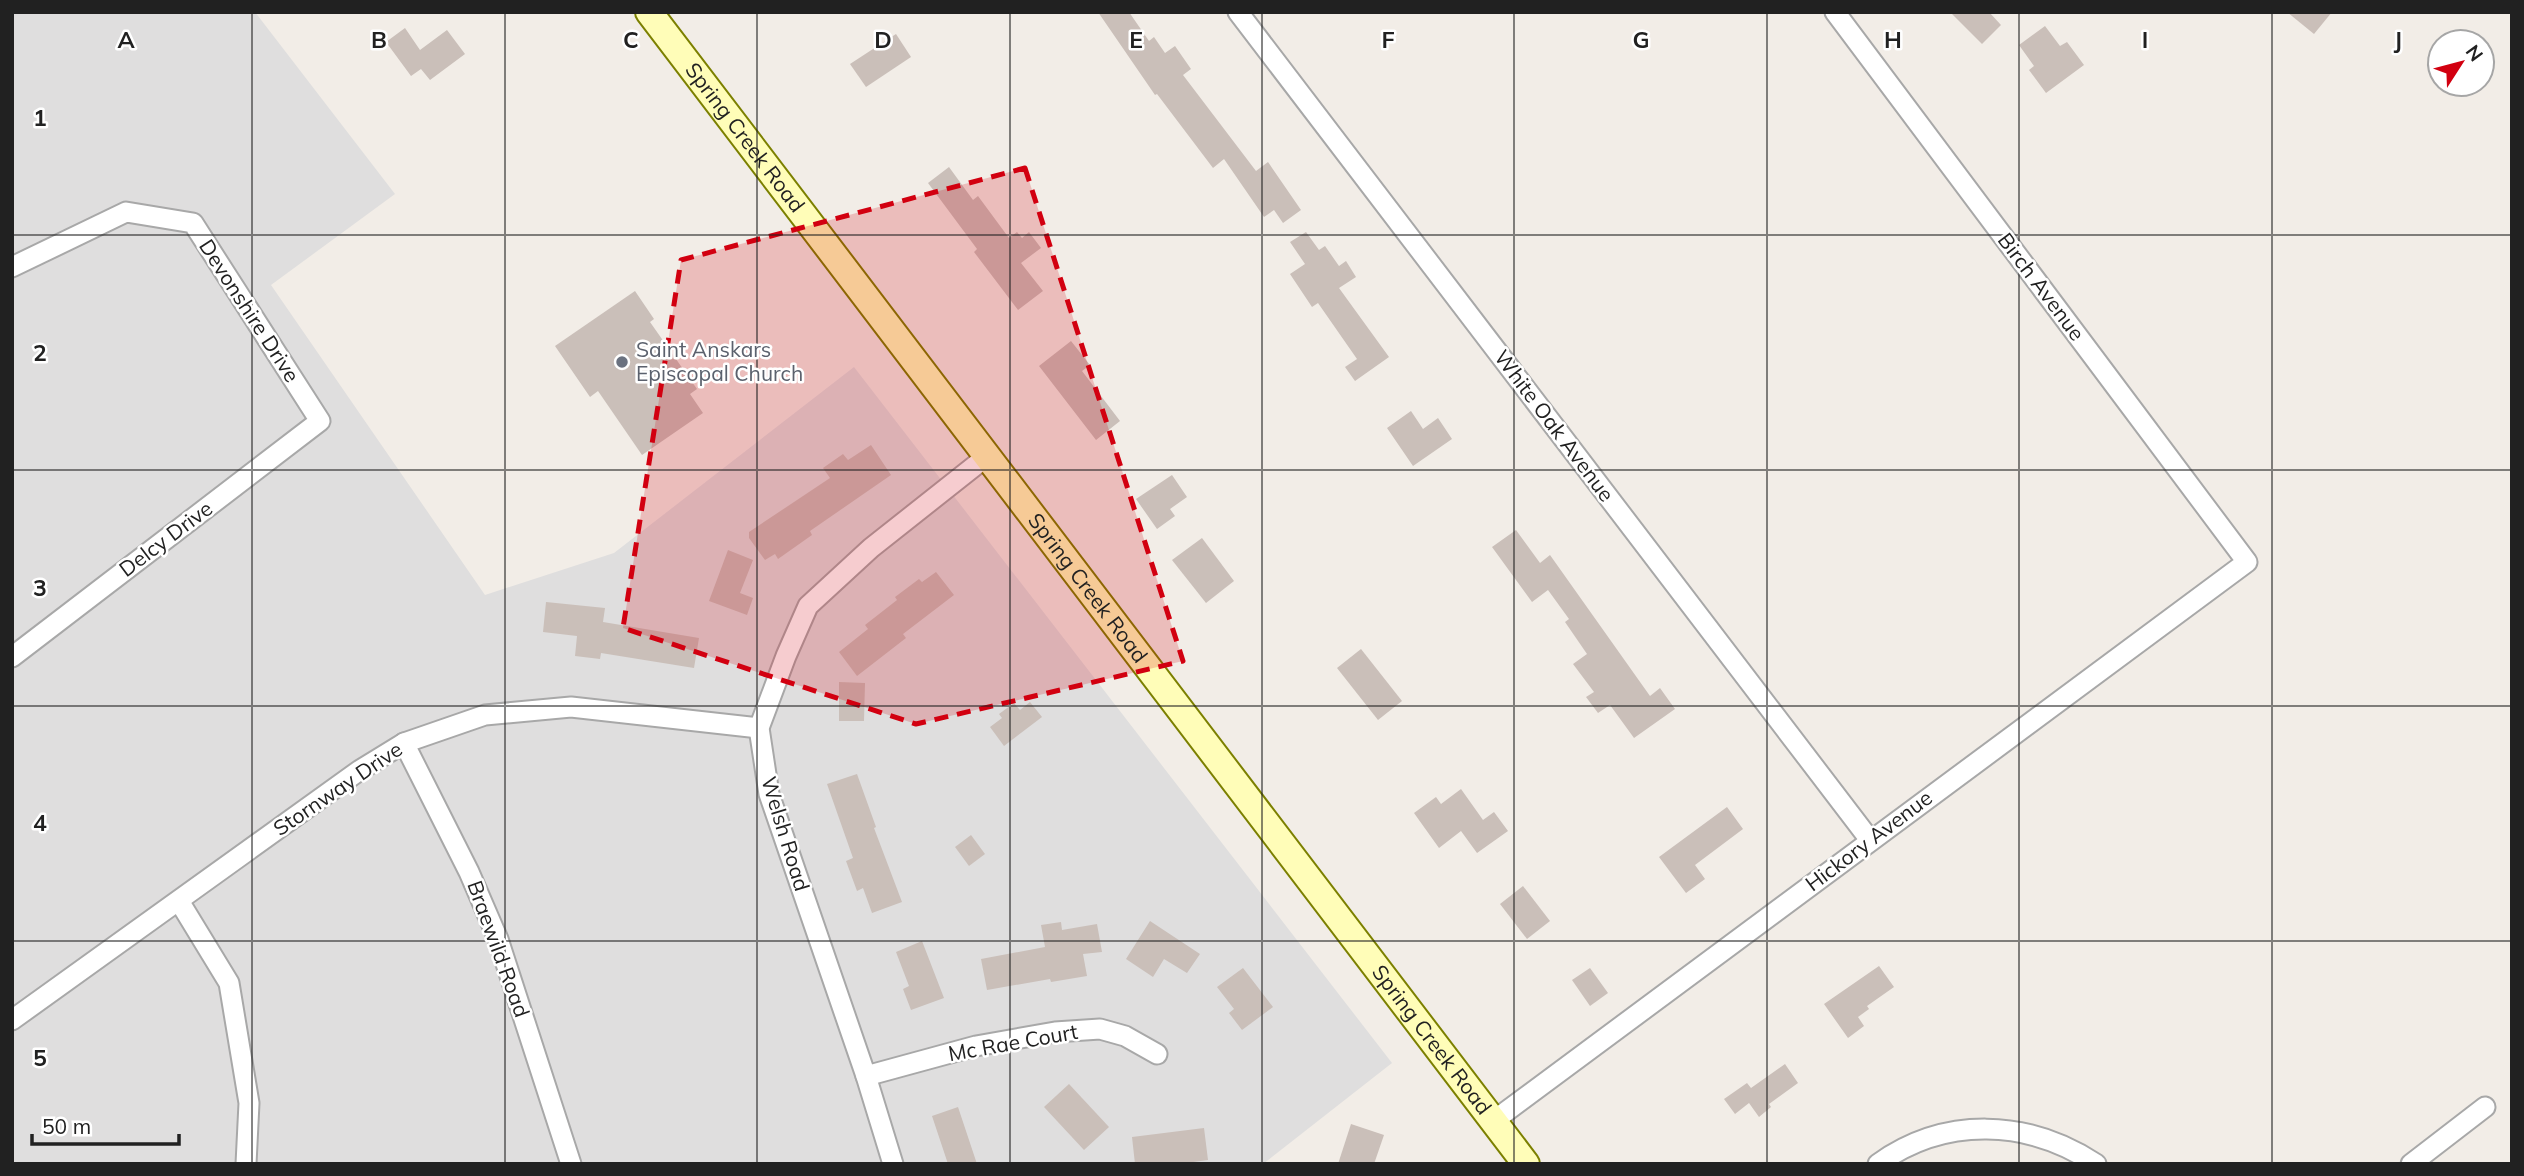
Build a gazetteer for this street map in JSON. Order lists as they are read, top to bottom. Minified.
{"streets":{"main road":["Spring Creek Road"],"street":["Birch Avenue","Devonshire Drive","White Oak Avenue","Delcy Drive","Stornway Drive","Welsh Road","Hickory Avenue","Braewild Road","Mc Rae Court"]},"crossings":[["Spring Creek Road","Welsh Road"],["Spring Creek Road","Hickory Avenue"],["Birch Avenue","Hickory Avenue"],["Devonshire Drive","Delcy Drive"],["White Oak Avenue","Hickory Avenue"],["Stornway Drive","Welsh Road"],["Stornway Drive","Braewild Road"],["Welsh Road","Mc Rae Court"]],"places":["Saint Anskars Episcopal Church"],"scale_bar":"50 m","north":"top right","grid":{"columns":["A","B","C","D","E","F","G","H","I","J"],"rows":["1","2","3","4","5"]}}
